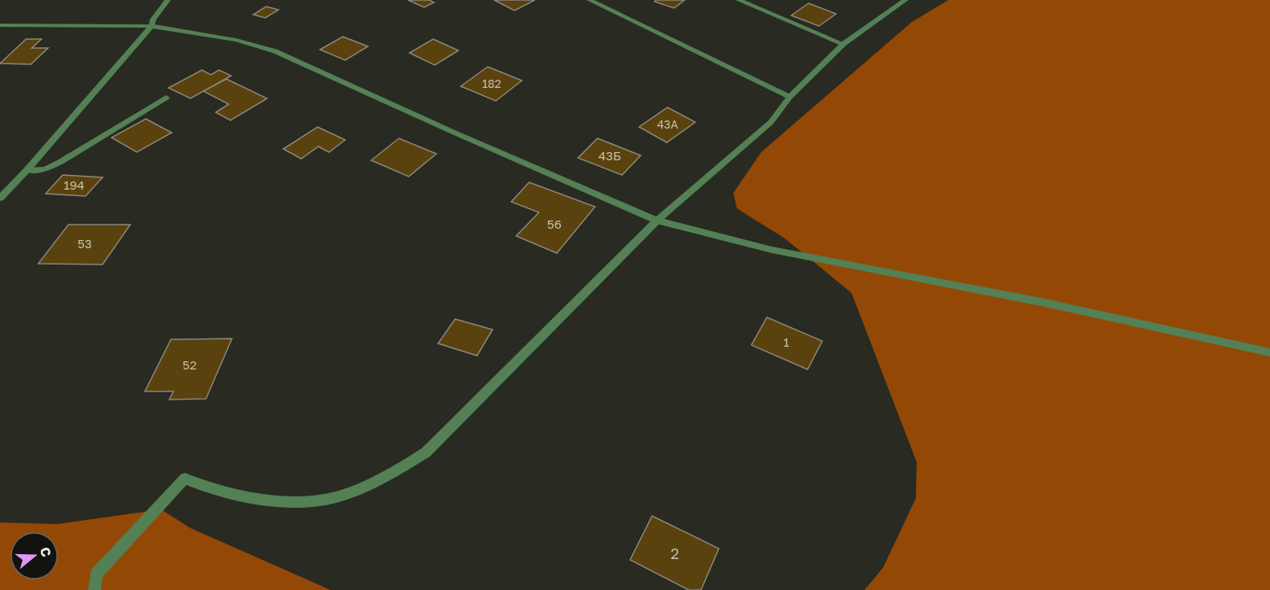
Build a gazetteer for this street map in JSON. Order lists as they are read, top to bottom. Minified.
{"house_numbers":["182","43А","43Б","194","56","53","1","52","2"],"north":"right"}
